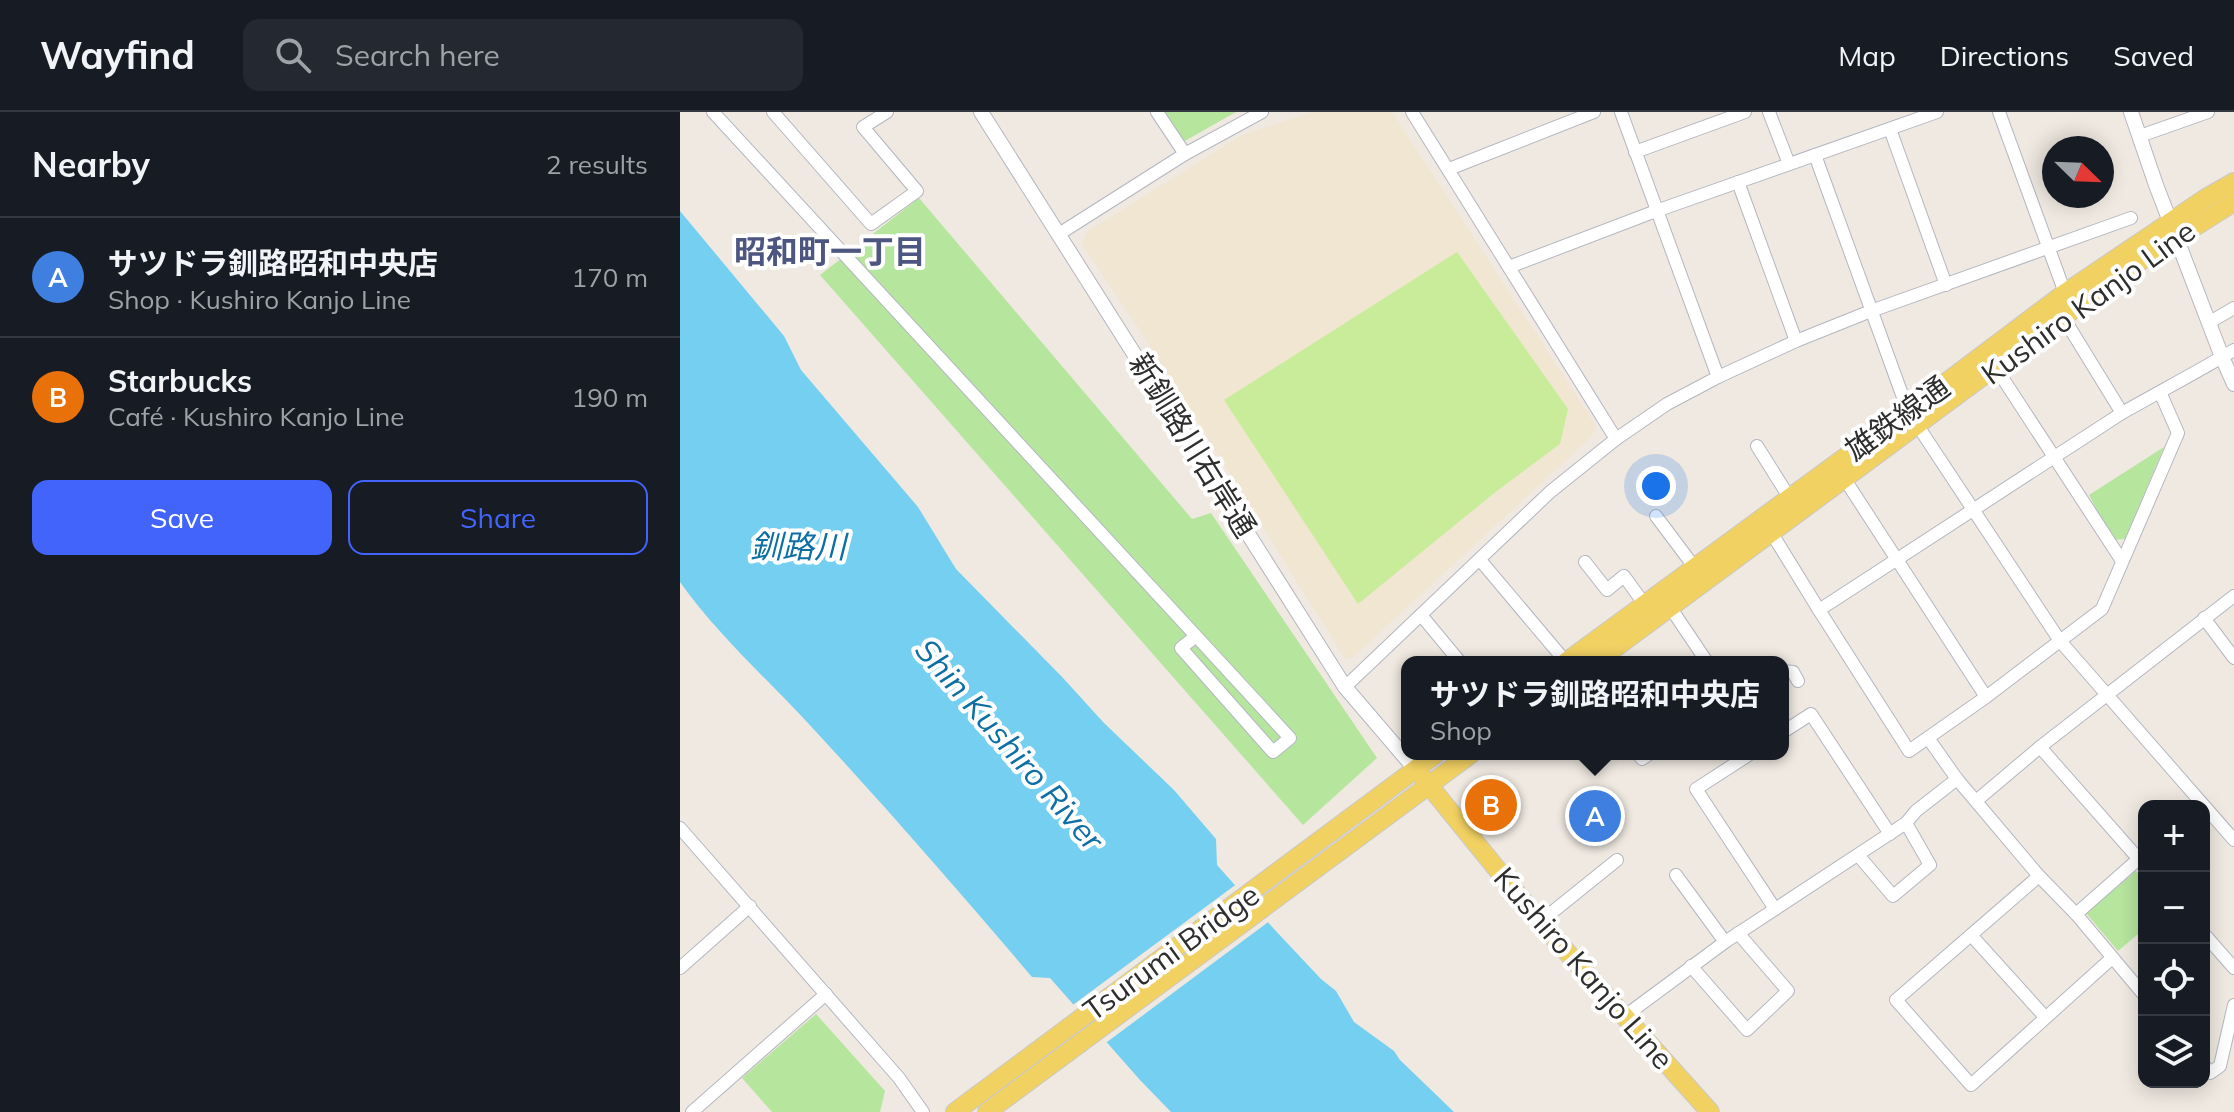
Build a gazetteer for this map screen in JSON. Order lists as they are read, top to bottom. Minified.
{"streets":{"main road":["Kushiro Kanjo Line","雄鉄線通","Tsurumi Bridge"],"street":["新釧路川右岸通"]},"crossings":[["Kushiro Kanjo Line","雄鉄線通"],["Kushiro Kanjo Line","新釧路川右岸通"],["Kushiro Kanjo Line","Tsurumi Bridge"],["新釧路川右岸通","Tsurumi Bridge"]],"districts":["昭和町一丁目"],"water":["釧路川","Shin Kushiro River"],"north":"bottom right","page":{"header":"Wayfind","search":"Search here","nav":["Map","Directions","Saved"],"heading":["Nearby","2 results"],"list":[{"mark":"A","name":"サツドラ釧路昭和中央店","note":"Shop · Kushiro Kanjo Line","value":"170 m"},{"mark":"B","name":"Starbucks","note":"Café · Kushiro Kanjo Line","value":"190 m"}],"buttons":["Save","Share"],"popup":["サツドラ釧路昭和中央店","Shop"],"pins":["B","A"],"map_buttons":["+","−"]}}
